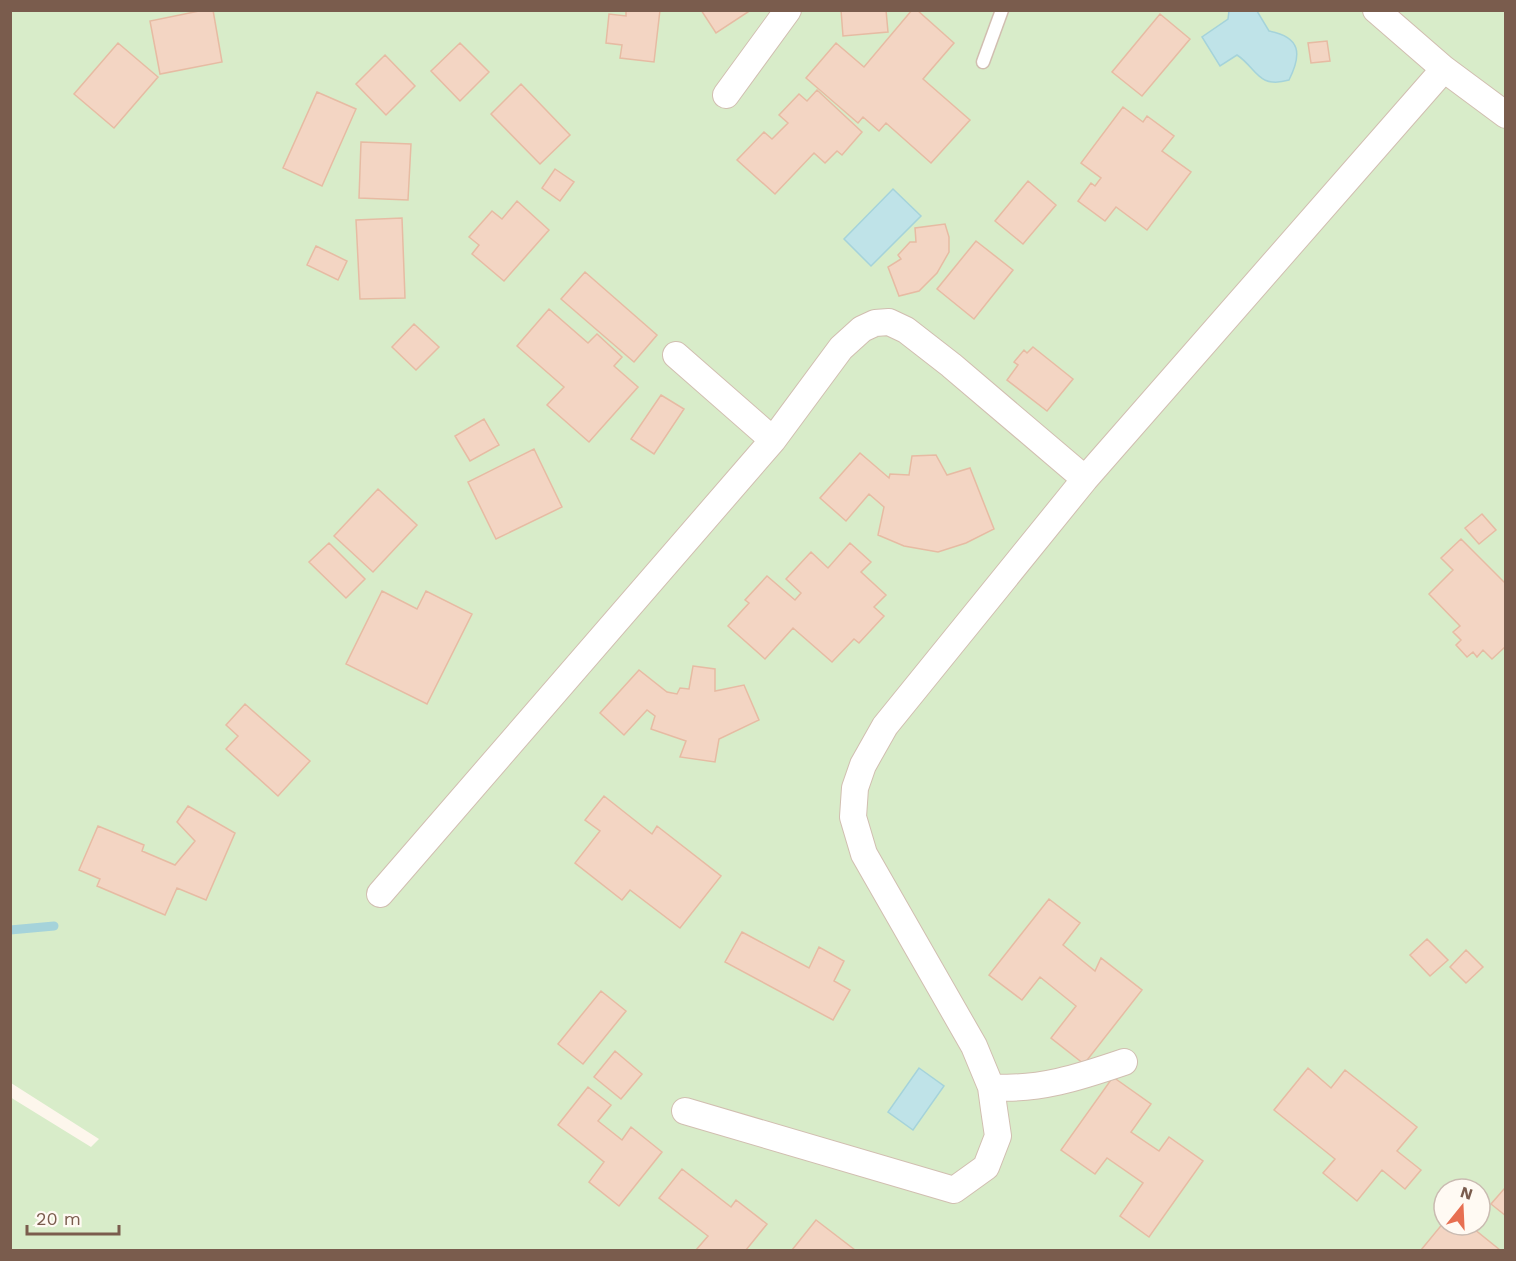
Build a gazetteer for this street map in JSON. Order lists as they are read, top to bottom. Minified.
{"scale_bar":"20 m","north":"top"}
